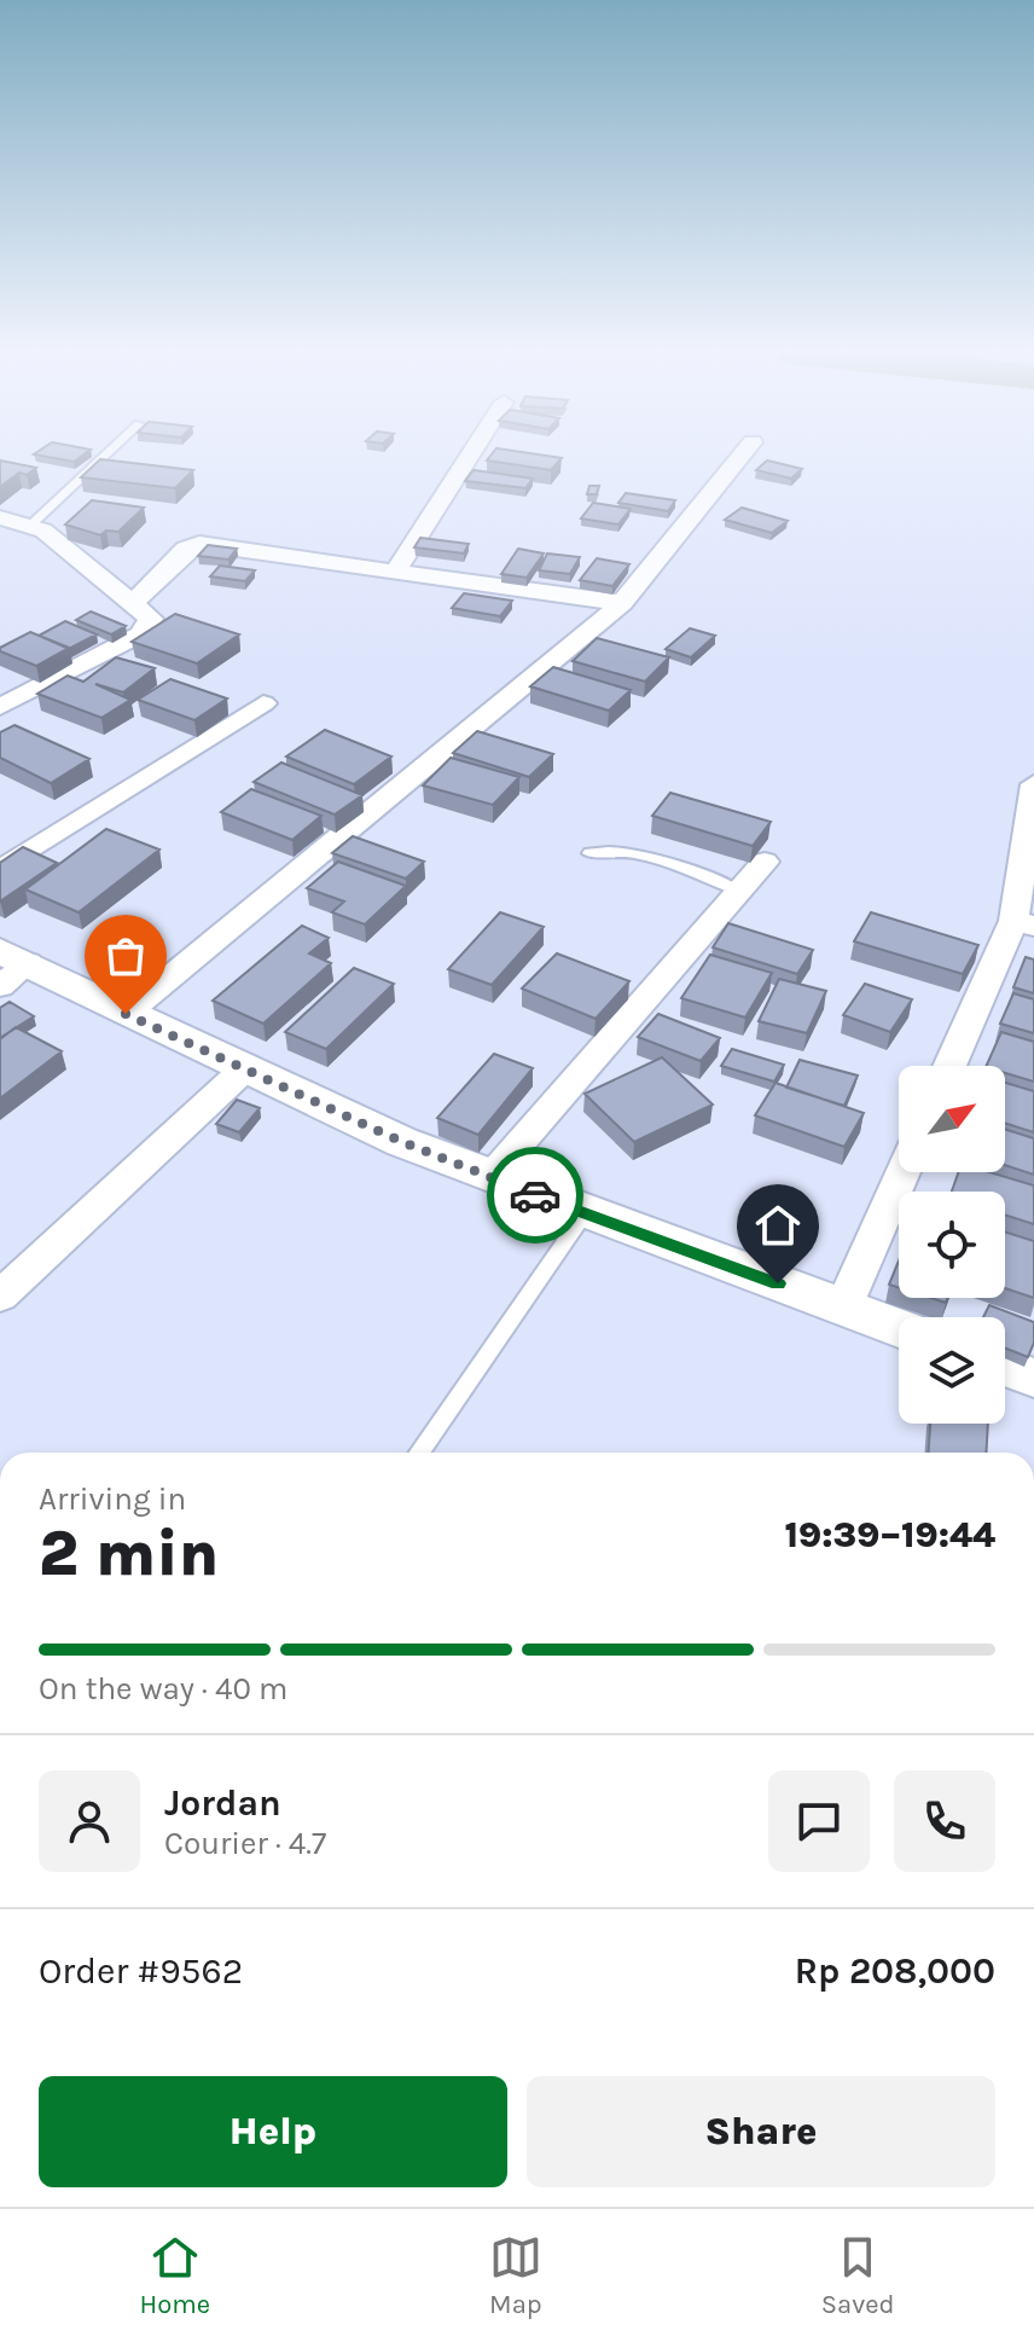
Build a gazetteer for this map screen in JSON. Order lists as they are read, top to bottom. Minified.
{"north":"top right","page":{"heading":["2 min","Arriving in","19:39–19:44"],"panel":["Jordan","Courier · 4.7","Order #9562","Rp 208,000"],"bar":"On the way · 40 m","buttons":["Help","Share"],"tabs":["Home","Map","Saved"]}}
